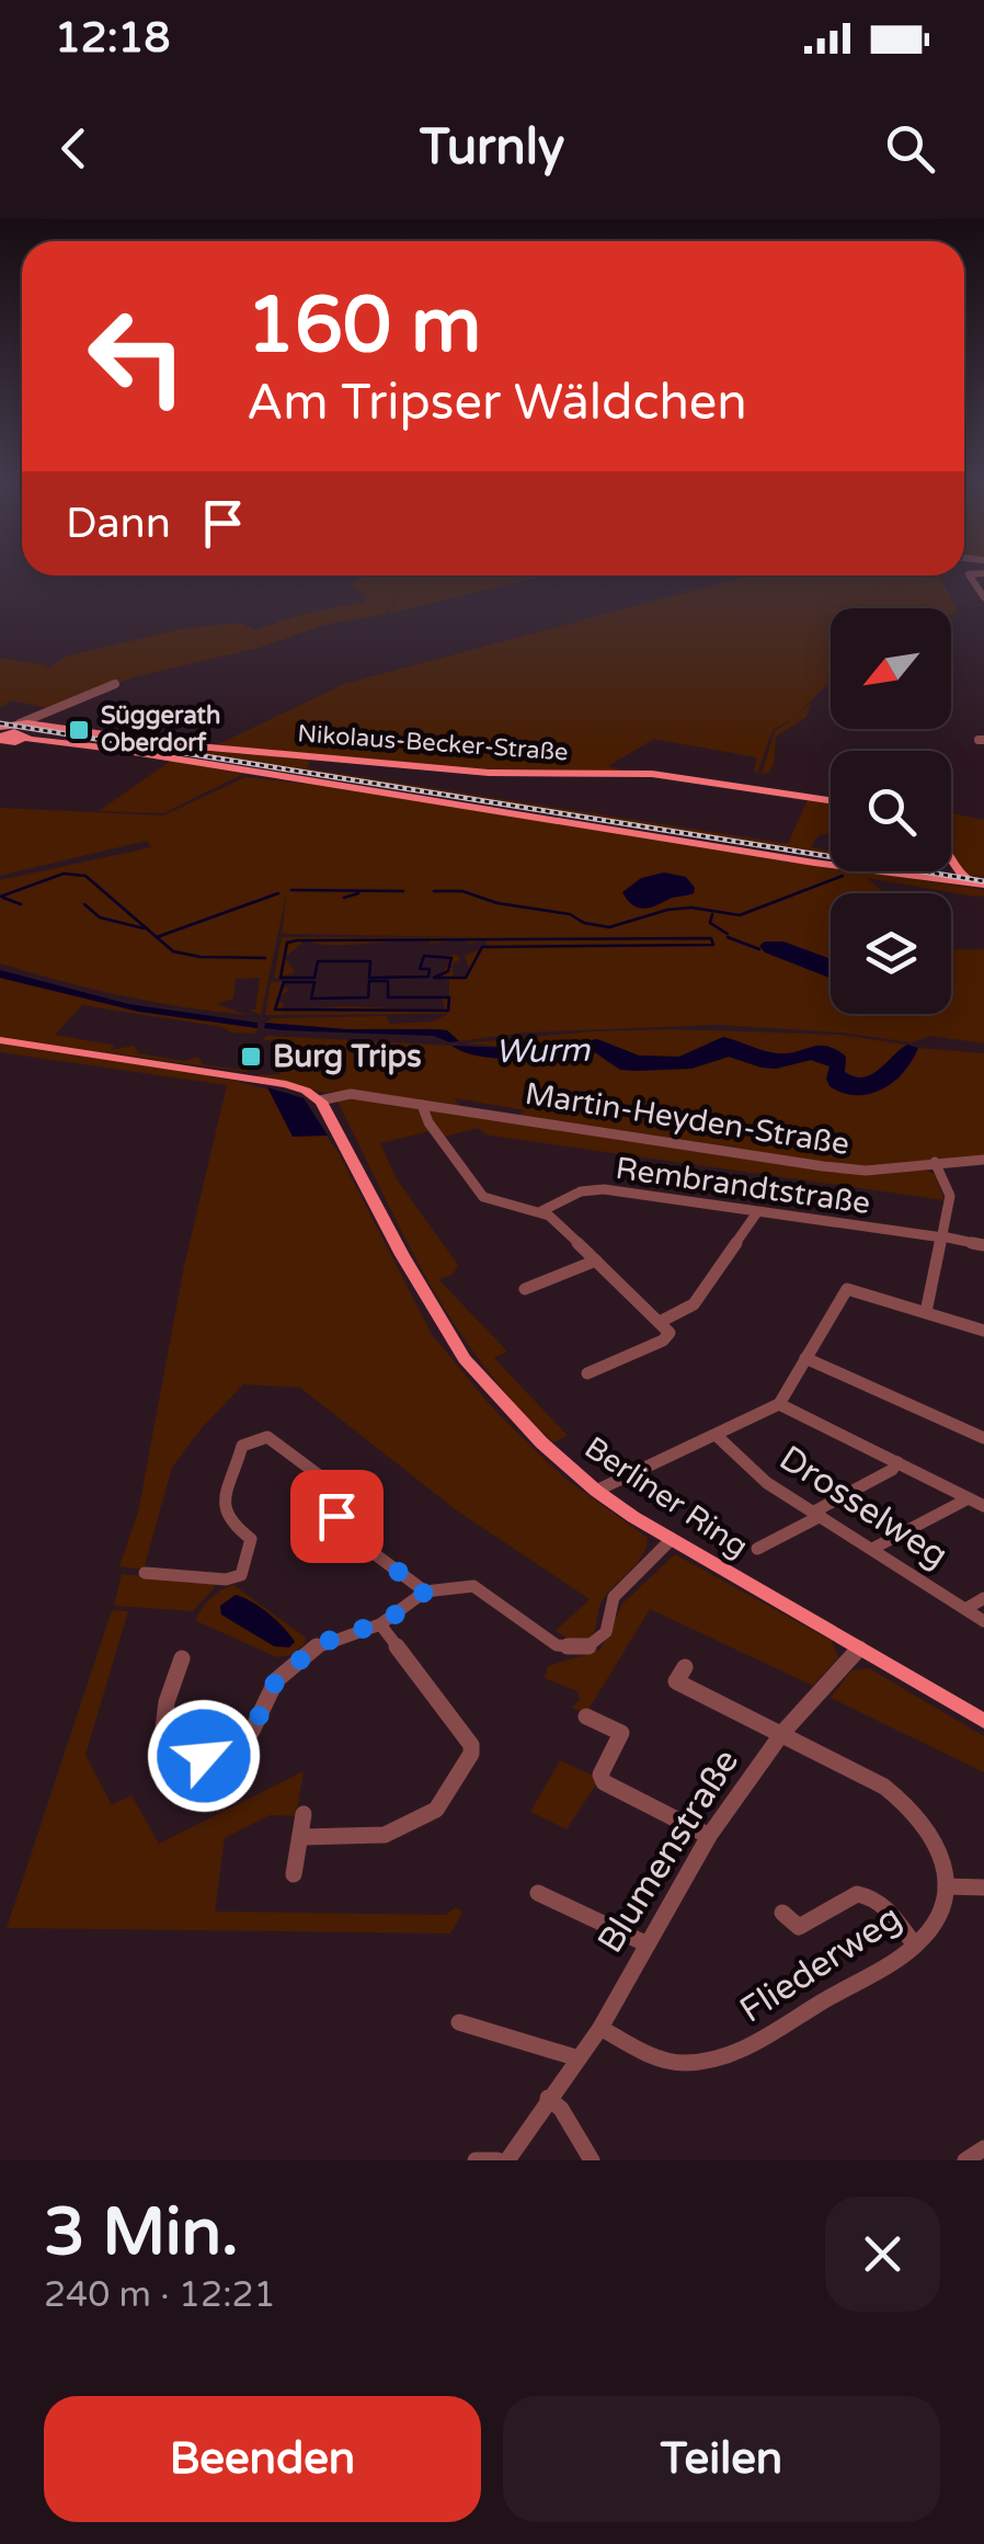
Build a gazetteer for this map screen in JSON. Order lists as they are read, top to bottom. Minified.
{"streets":{"main road":["Nikolaus-Becker-Straße","Berliner Ring"],"street":["Martin-Heyden-Straße","Rembrandtstraße","Drosselweg","Blumenstraße","Fliederweg"]},"crossings":[["Martin-Heyden-Straße","Berliner Ring"],["Berliner Ring","Blumenstraße"],["Blumenstraße","Fliederweg"]],"water":["Wurm"],"places":{"transit":["Süggerath Oberdorf","Burg Trips"]},"north":"bottom left","page":{"status":"12:18","header":"Turnly","turn":["160 m","Am Tripser Wäldchen"],"then":"Dann","heading":["3 Min.","240 m · 12:21"],"buttons":["Beenden","Teilen"]}}
